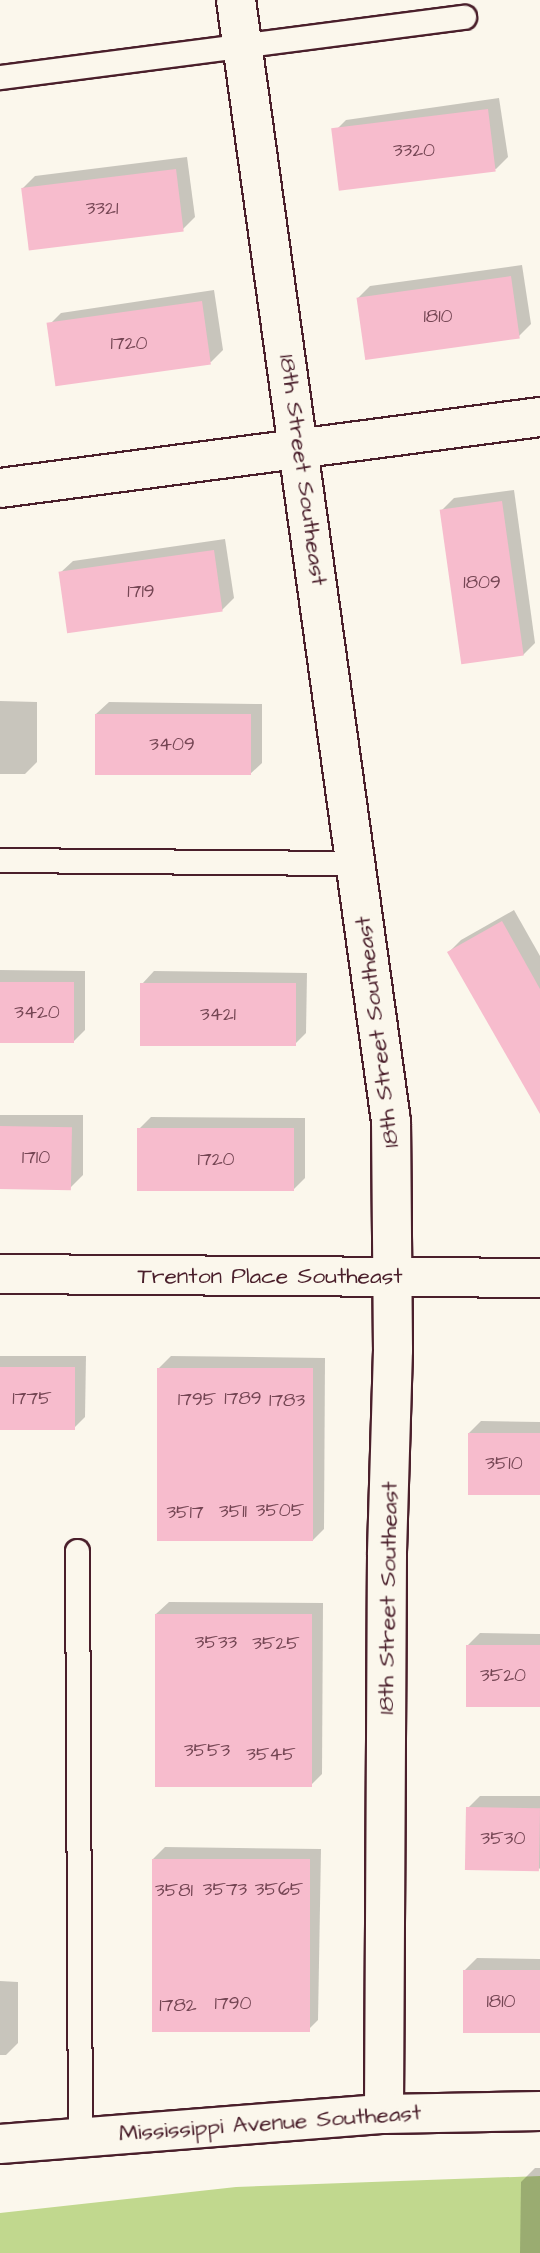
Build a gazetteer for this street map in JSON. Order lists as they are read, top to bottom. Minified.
{"streets":{"street":["18th Street Southeast","Trenton Place Southeast","Mississippi Avenue Southeast"]},"crossings":[["18th Street Southeast","Trenton Place Southeast"],["18th Street Southeast","Mississippi Avenue Southeast"]],"house_numbers":["3320","3321","1810","1720","1809","1719","3409","3420","3421","1710","1720","1775","1789","1795","1783","3510","3505","3511","3517","3533","3525","3520","3553","3545","3530","3573","3565","3581","1810","1790","1782"]}
